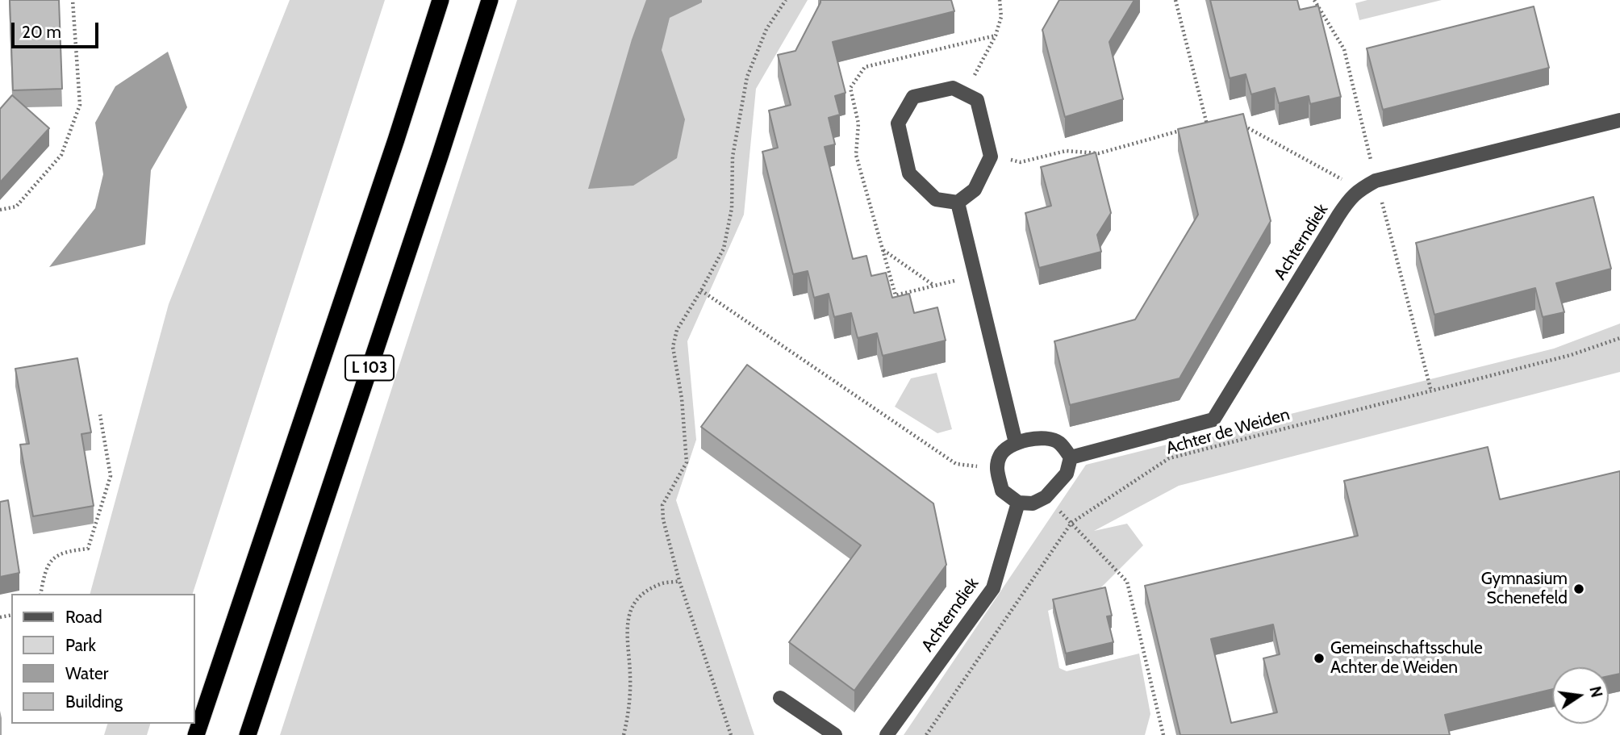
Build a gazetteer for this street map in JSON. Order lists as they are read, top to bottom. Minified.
{"streets":{"highway":["L 103"],"street":["Achterndiek"],"path":["Achter de Weiden"]},"places":["Gymnasium Schenefeld","Gemeinschaftsschule Achter de Weiden"],"legend":["Road","Park","Water","Building"],"scale_bar":"20 m","north":"right"}
